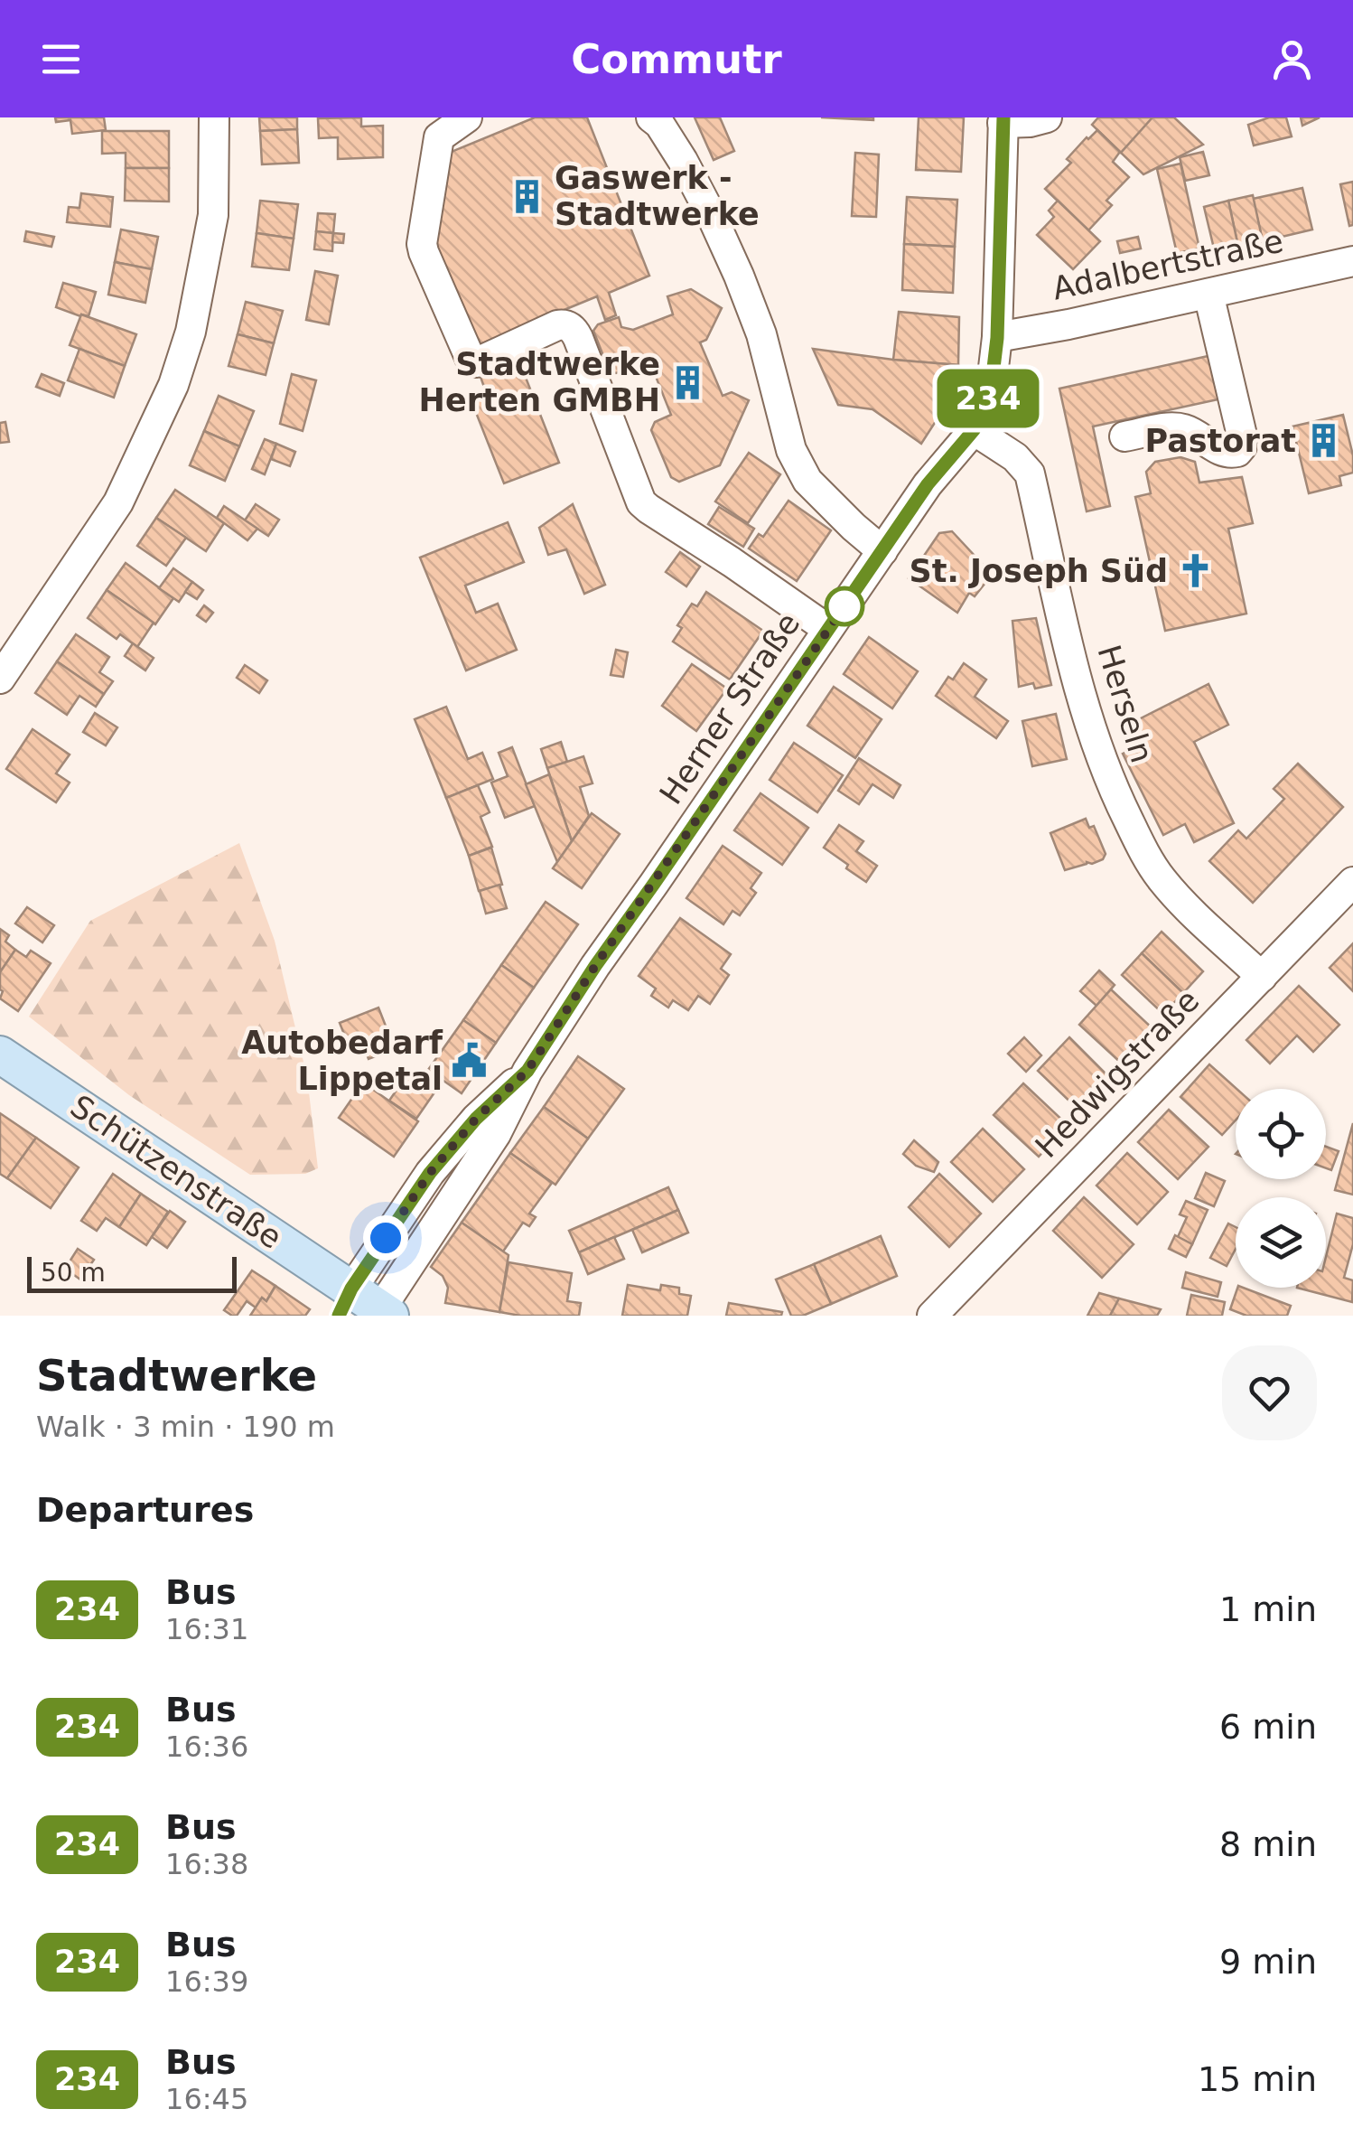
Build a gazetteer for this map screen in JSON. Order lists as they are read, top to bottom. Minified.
{"streets":{"main road":["Schützenstraße"],"street":["Adalbertstraße","Herseln","Herner Straße","Hedwigstraße"]},"crossings":[["Adalbertstraße","Herner Straße"],["Herseln","Herner Straße"],["Herseln","Hedwigstraße"],["Herner Straße","Schützenstraße"]],"places":{"building":["Gaswerk - Stadtwerke","Stadtwerke Herten GMBH","Pastorat"],"church":["St. Joseph Süd"],"public building":["Autobedarf Lippetal"]},"lines":["bus line 234"],"scale_bar":"50 m","page":{"header":"Commutr","on_map":"234","scale":"50 m","heading":[["Stadtwerke","Walk · 3 min · 190 m"],"Departures"],"list":[{"mark":"234","name":"Bus","note":"16:31","value":"1 min"},{"mark":"234","name":"Bus","note":"16:36","value":"6 min"},{"mark":"234","name":"Bus","note":"16:38","value":"8 min"},{"mark":"234","name":"Bus","note":"16:39","value":"9 min"},{"mark":"234","name":"Bus","note":"16:45","value":"15 min"}]}}
